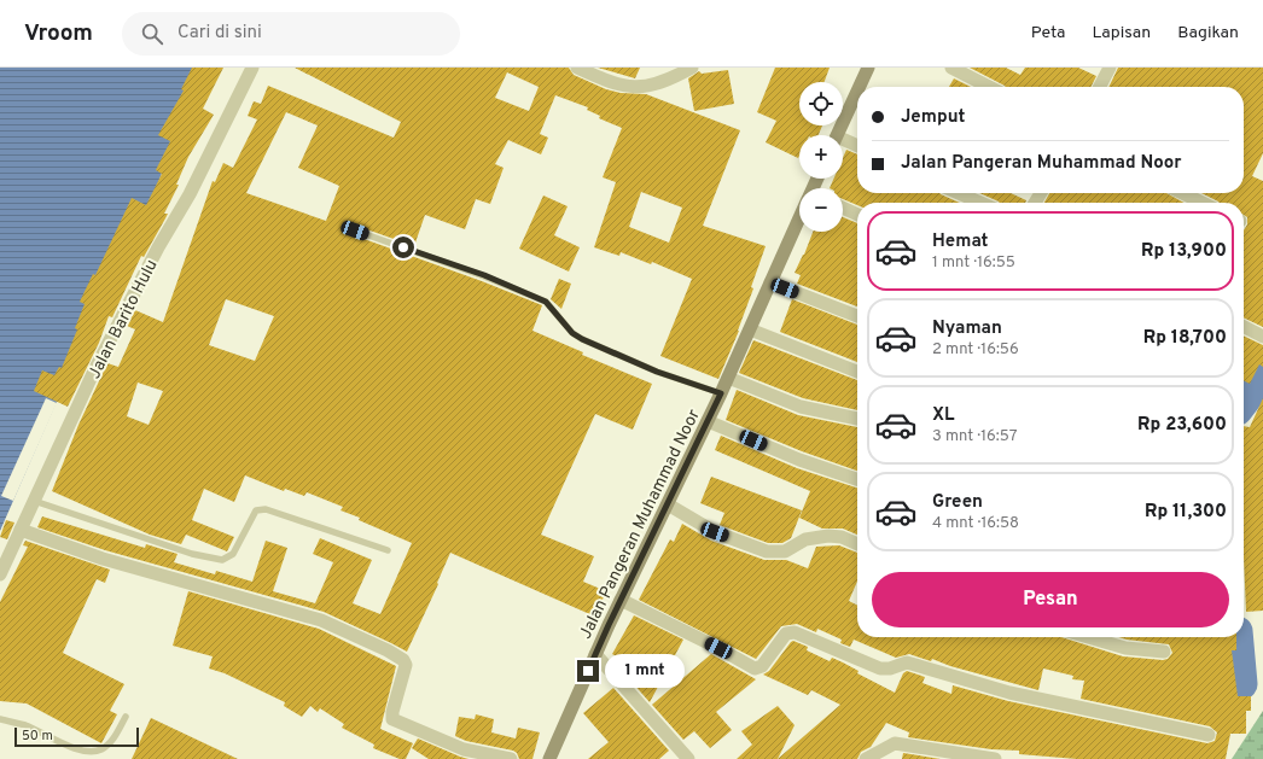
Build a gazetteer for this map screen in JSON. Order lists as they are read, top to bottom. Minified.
{"streets":{"main road":["Jalan Pangeran Muhammad Noor"],"street":["Jalan Barito Hulu"]},"scale_bar":"50 m","page":{"header":"Vroom","search":"Cari di sini","nav":["Peta","Lapisan","Bagikan"],"map_buttons":["+","−"],"banner":["Jemput","Jalan Pangeran Muhammad Noor"],"list":[{"name":"Hemat","note":"1 mnt · 16:55","value":"Rp 13,900"},{"name":"Nyaman","note":"2 mnt · 16:56","value":"Rp 18,700"},{"name":"XL","note":"3 mnt · 16:57","value":"Rp 23,600"},{"name":"Green","note":"4 mnt · 16:58","value":"Rp 11,300"}],"buttons":"Pesan","bubble":"1 mnt","scale":"50 m"}}
